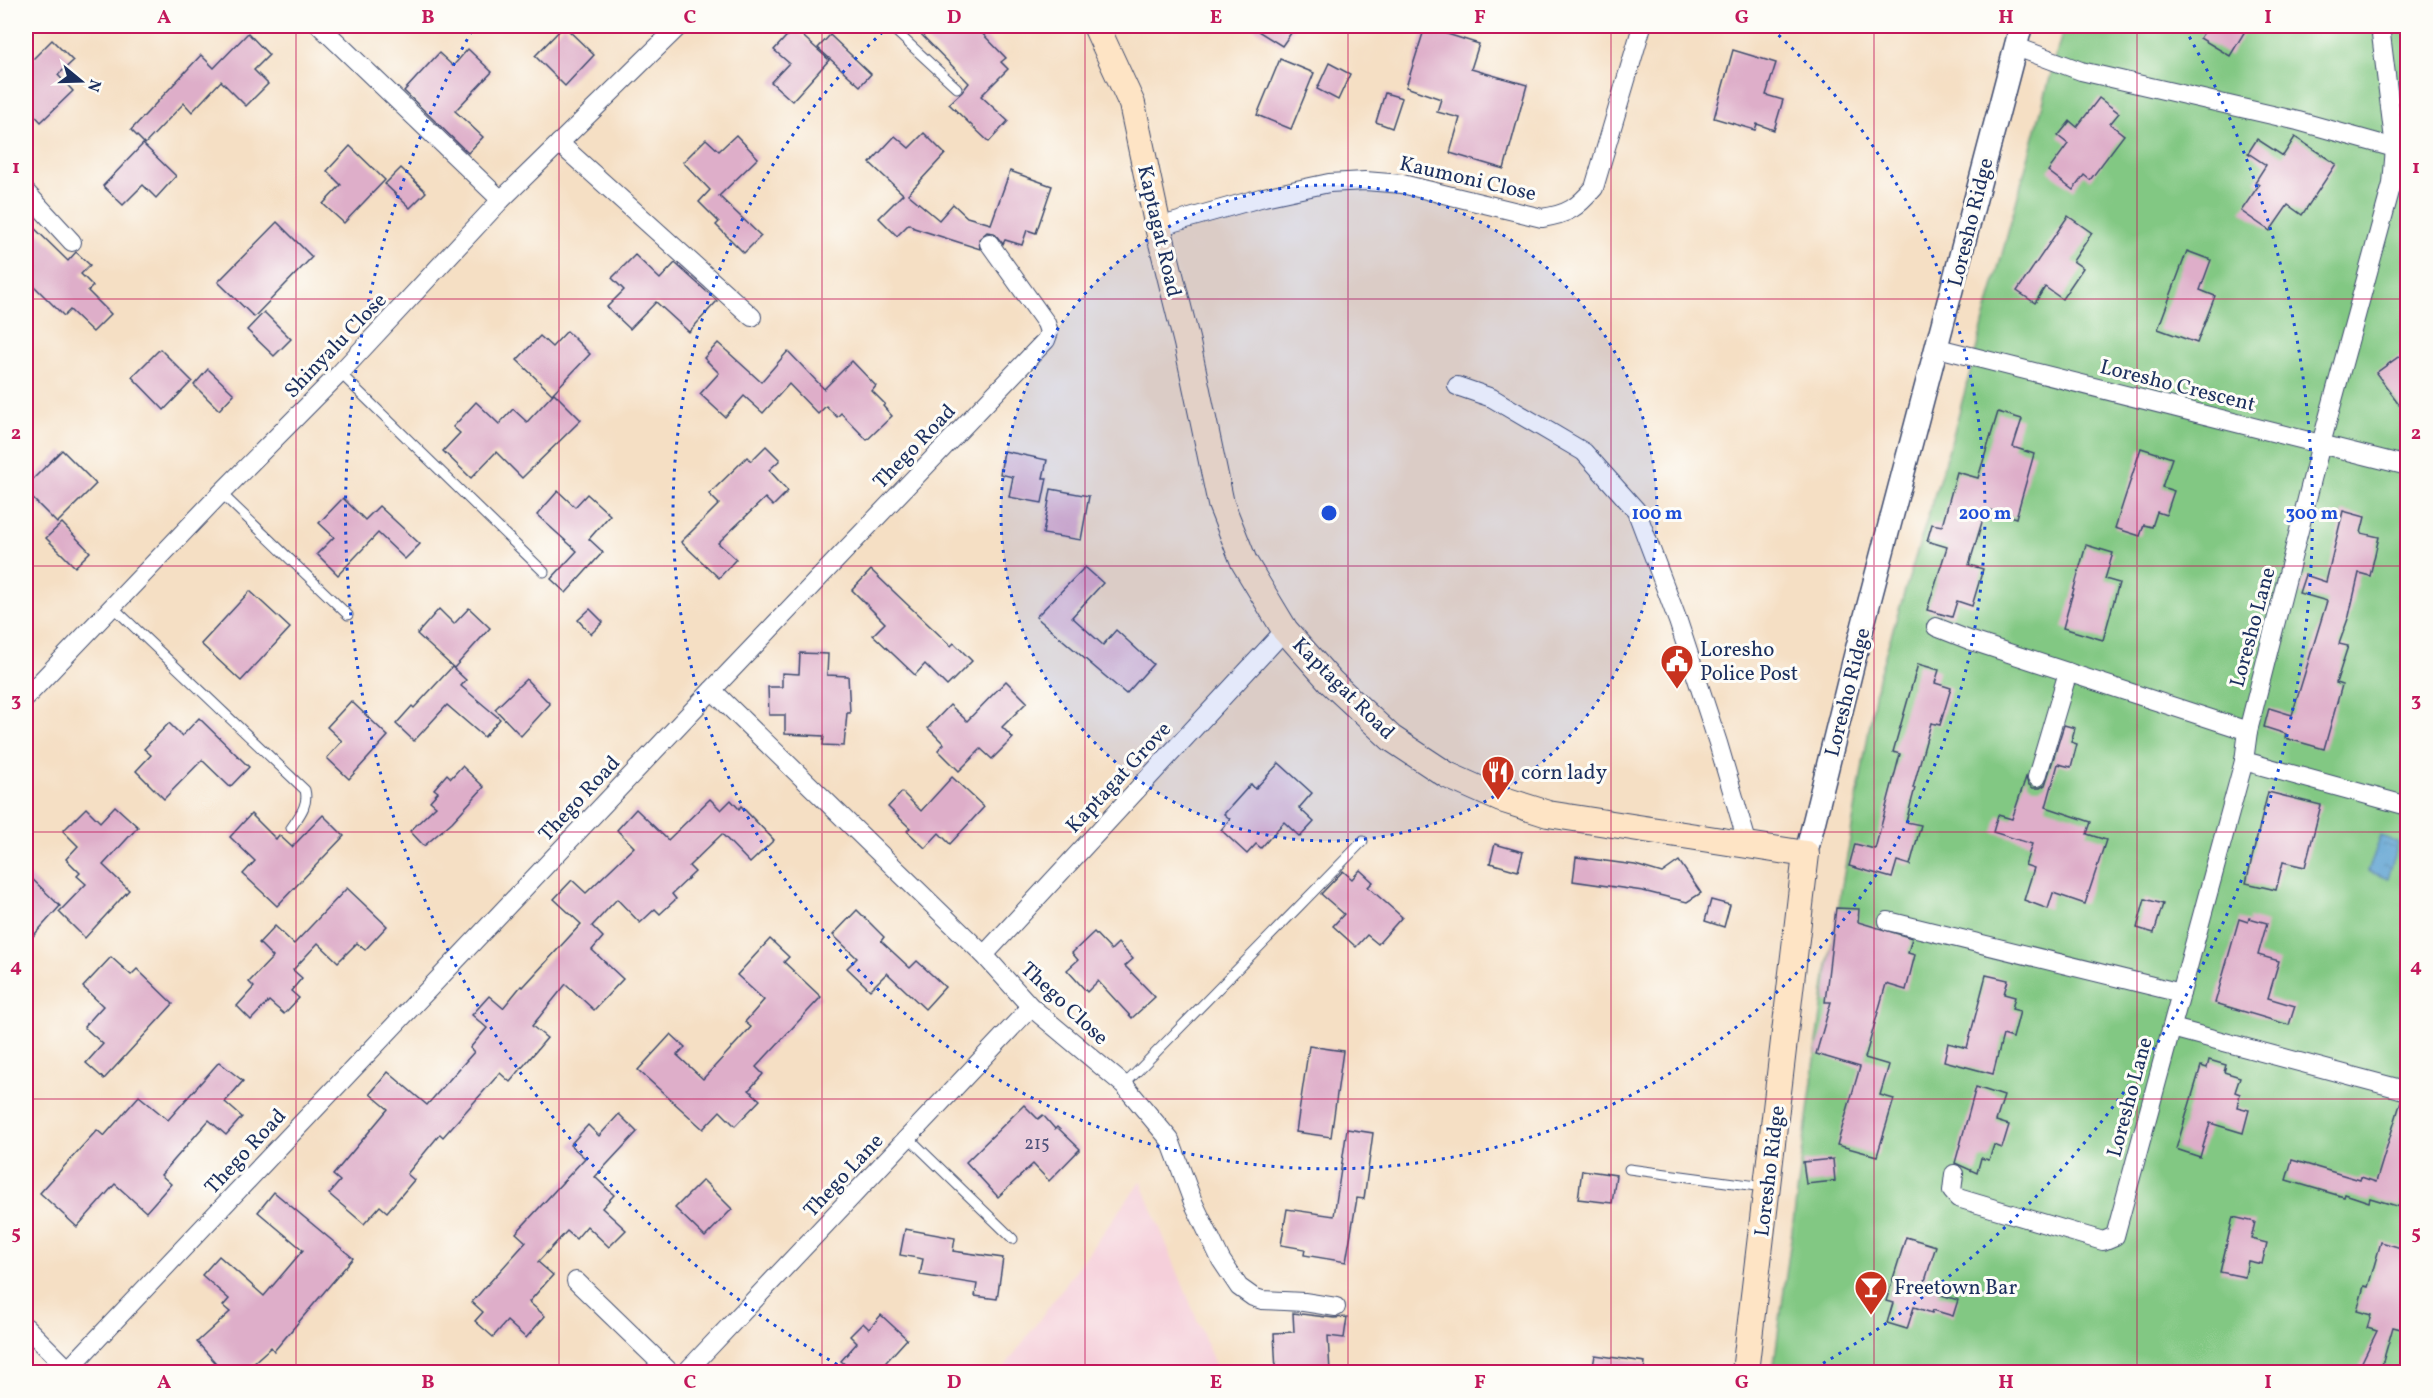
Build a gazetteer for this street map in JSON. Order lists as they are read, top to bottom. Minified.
{"streets":{"main road":["Loresho Ridge","Kaptagat Road"],"street":["Kaumoni Close","Shinyalu Close","Loresho Crescent","Thego Road","Loresho Lane","Kaptagat Grove","Thego Close","Thego Lane"]},"crossings":[["Kaumoni Close","Kaptagat Road"],["Loresho Ridge","Kaptagat Road"],["Loresho Ridge","Loresho Crescent"],["Kaptagat Road","Kaptagat Grove"],["Loresho Crescent","Loresho Lane"],["Thego Road","Thego Close"],["Kaptagat Grove","Thego Close"],["Thego Close","Thego Lane"]],"places":{"public building":["Loresho Police Post"],"restaurant":["corn lady"],"bar":["Freetown Bar"]},"house_numbers":["215"],"north":"right","grid":{"columns":["A","B","C","D","E","F","G","H","I"],"rows":["1","2","3","4","5"]},"rings":["100 m","200 m","300 m"]}
